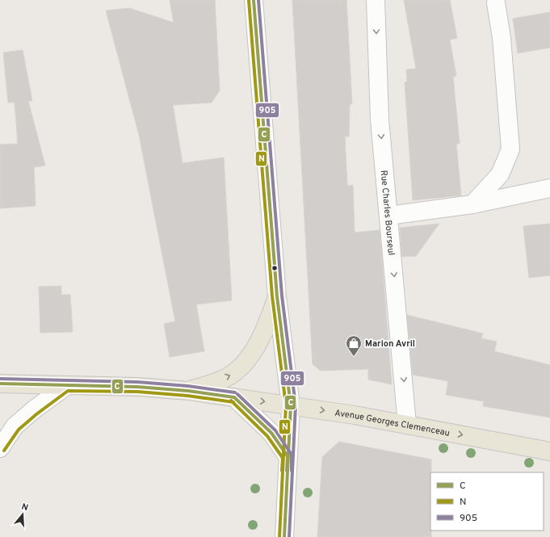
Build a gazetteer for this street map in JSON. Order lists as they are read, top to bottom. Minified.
{"streets":{"main road":["Avenue Georges Clemenceau"],"street":["Rue Charles Bourseul"]},"crossings":[["Rue Charles Bourseul","Avenue Georges Clemenceau"]],"one_way":["Avenue Georges Clemenceau"],"places":{"shop":["Marion Avril"]},"lines":["transit line C","transit line N","transit line 905"],"legend":["C","N","905"],"north":"top"}
